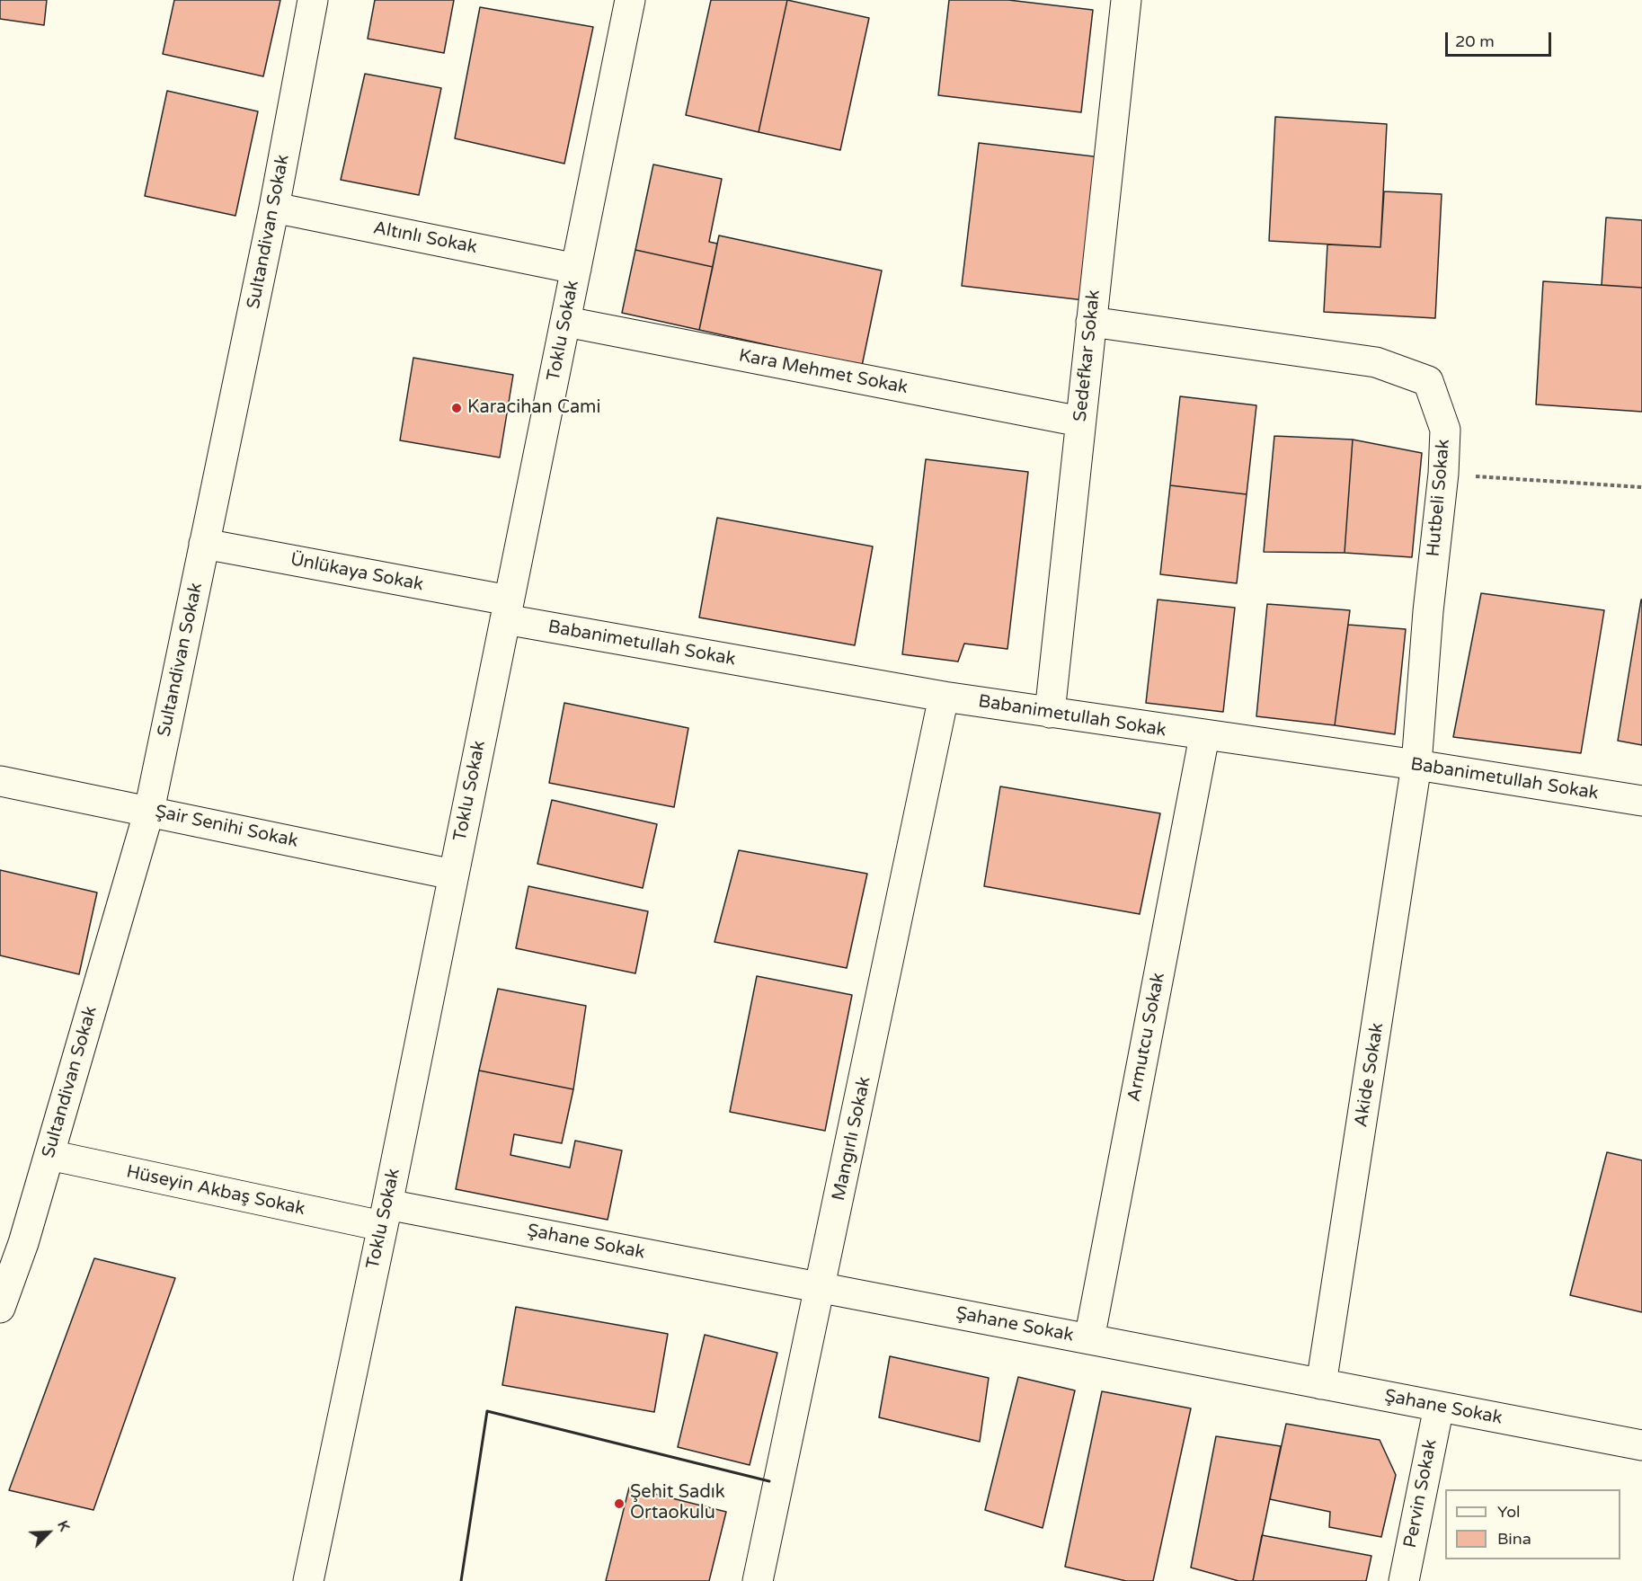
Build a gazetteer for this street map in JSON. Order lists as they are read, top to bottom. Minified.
{"streets":{"street":["Sultandivan Sokak","Altınlı Sokak","Toklu Sokak","Sedefkar Sokak","Kara Mehmet Sokak","Hutbeli Sokak","Ünlükaya Sokak","Babanimetullah Sokak","Şair Senihi Sokak","Armutcu Sokak","Akide Sokak","Mangırlı Sokak","Hüseyin Akbaş Sokak","Şahane Sokak","Pervin Sokak"]},"crossings":[["Sultandivan Sokak","Altınlı Sokak"],["Sultandivan Sokak","Ünlükaya Sokak"],["Sultandivan Sokak","Şair Senihi Sokak"],["Sultandivan Sokak","Hüseyin Akbaş Sokak"],["Altınlı Sokak","Toklu Sokak"],["Toklu Sokak","Kara Mehmet Sokak"],["Toklu Sokak","Ünlükaya Sokak"],["Toklu Sokak","Babanimetullah Sokak"],["Toklu Sokak","Şair Senihi Sokak"],["Toklu Sokak","Hüseyin Akbaş Sokak"],["Toklu Sokak","Şahane Sokak"],["Sedefkar Sokak","Kara Mehmet Sokak"],["Sedefkar Sokak","Hutbeli Sokak"],["Sedefkar Sokak","Babanimetullah Sokak"],["Hutbeli Sokak","Babanimetullah Sokak"],["Hutbeli Sokak","Akide Sokak"],["Ünlükaya Sokak","Babanimetullah Sokak"],["Babanimetullah Sokak","Armutcu Sokak"],["Babanimetullah Sokak","Akide Sokak"],["Babanimetullah Sokak","Mangırlı Sokak"],["Armutcu Sokak","Şahane Sokak"],["Akide Sokak","Şahane Sokak"],["Mangırlı Sokak","Şahane Sokak"],["Hüseyin Akbaş Sokak","Şahane Sokak"],["Şahane Sokak","Pervin Sokak"]],"places":["Karacihan Cami","Şehit Sadık Ortaokulu"],"legend":["Yol","Bina"],"scale_bar":"20 m","north":"top right"}
